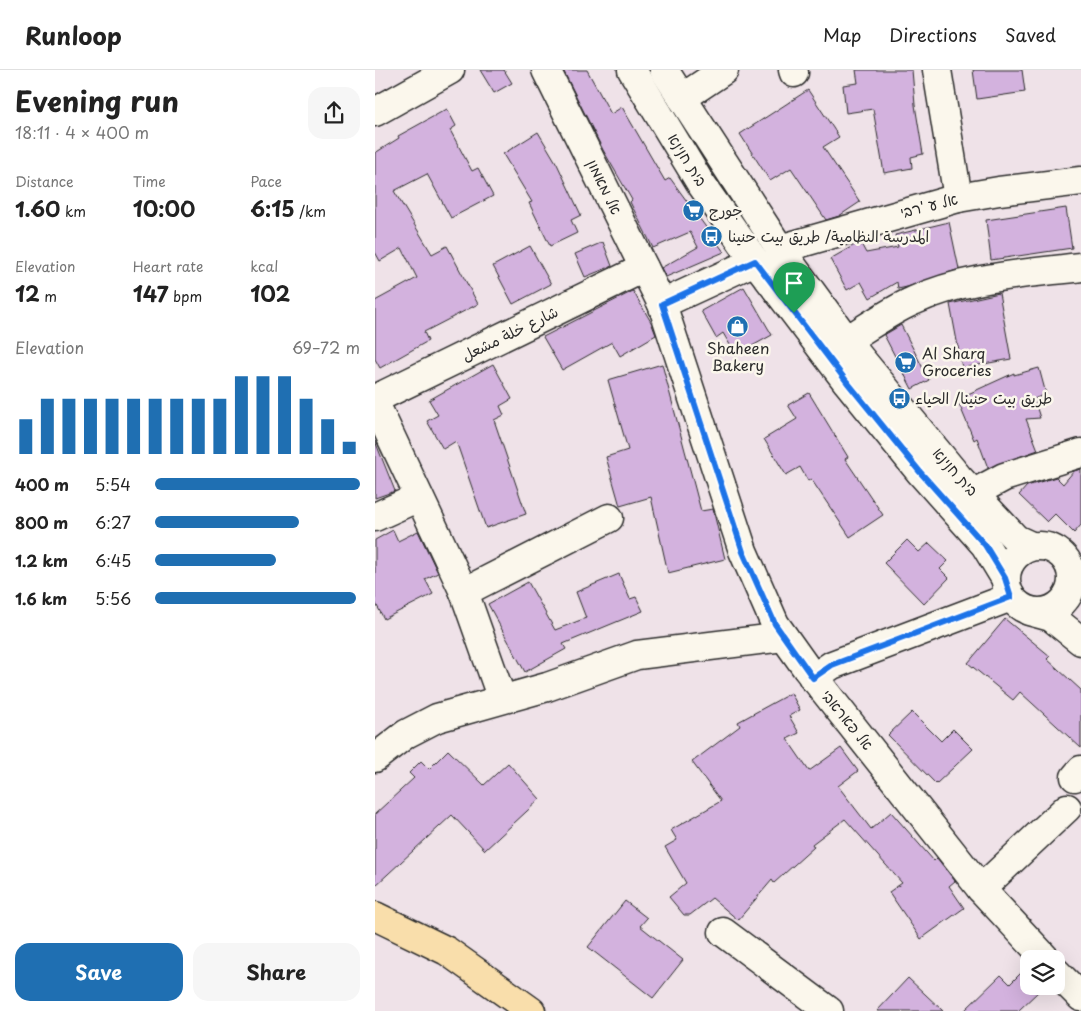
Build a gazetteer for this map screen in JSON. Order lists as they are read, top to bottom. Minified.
{"streets":{"street":["בית חנינא","אל מאמון","אל ע 'רבי","شارع خلة مشعل","אל פאראבי"]},"crossings":[["בית חנינא","אל ע 'רבי"],["אל מאמון","شارع خلة مشعل"],["אל מאמון","אל פאראבי"]],"places":{"supermarket":["جورج","Al Sharq Groceries"],"bus stop":["المدرسة النظامية/ طريق بيت حنينا","طريق بيت حنينا/ الحياء"],"shop":["Shaheen Bakery"]},"page":{"header":"Runloop","nav":["Map","Directions","Saved"],"heading":["Evening run","18:11 · 4 × 400 m"],"stats":[["Distance","1.60 km"],["Time","10:00"],["Pace","6:15 /km"],["Elevation","12 m"],["Heart rate","147 bpm"],["kcal","102"]],"chart":["Elevation","69–72 m"],"list":[{"name":"400 m","note":"5:54"},{"name":"800 m","note":"6:27"},{"name":"1.2 km","note":"6:45"},{"name":"1.6 km","note":"5:56"}],"buttons":["Save","Share"]}}
